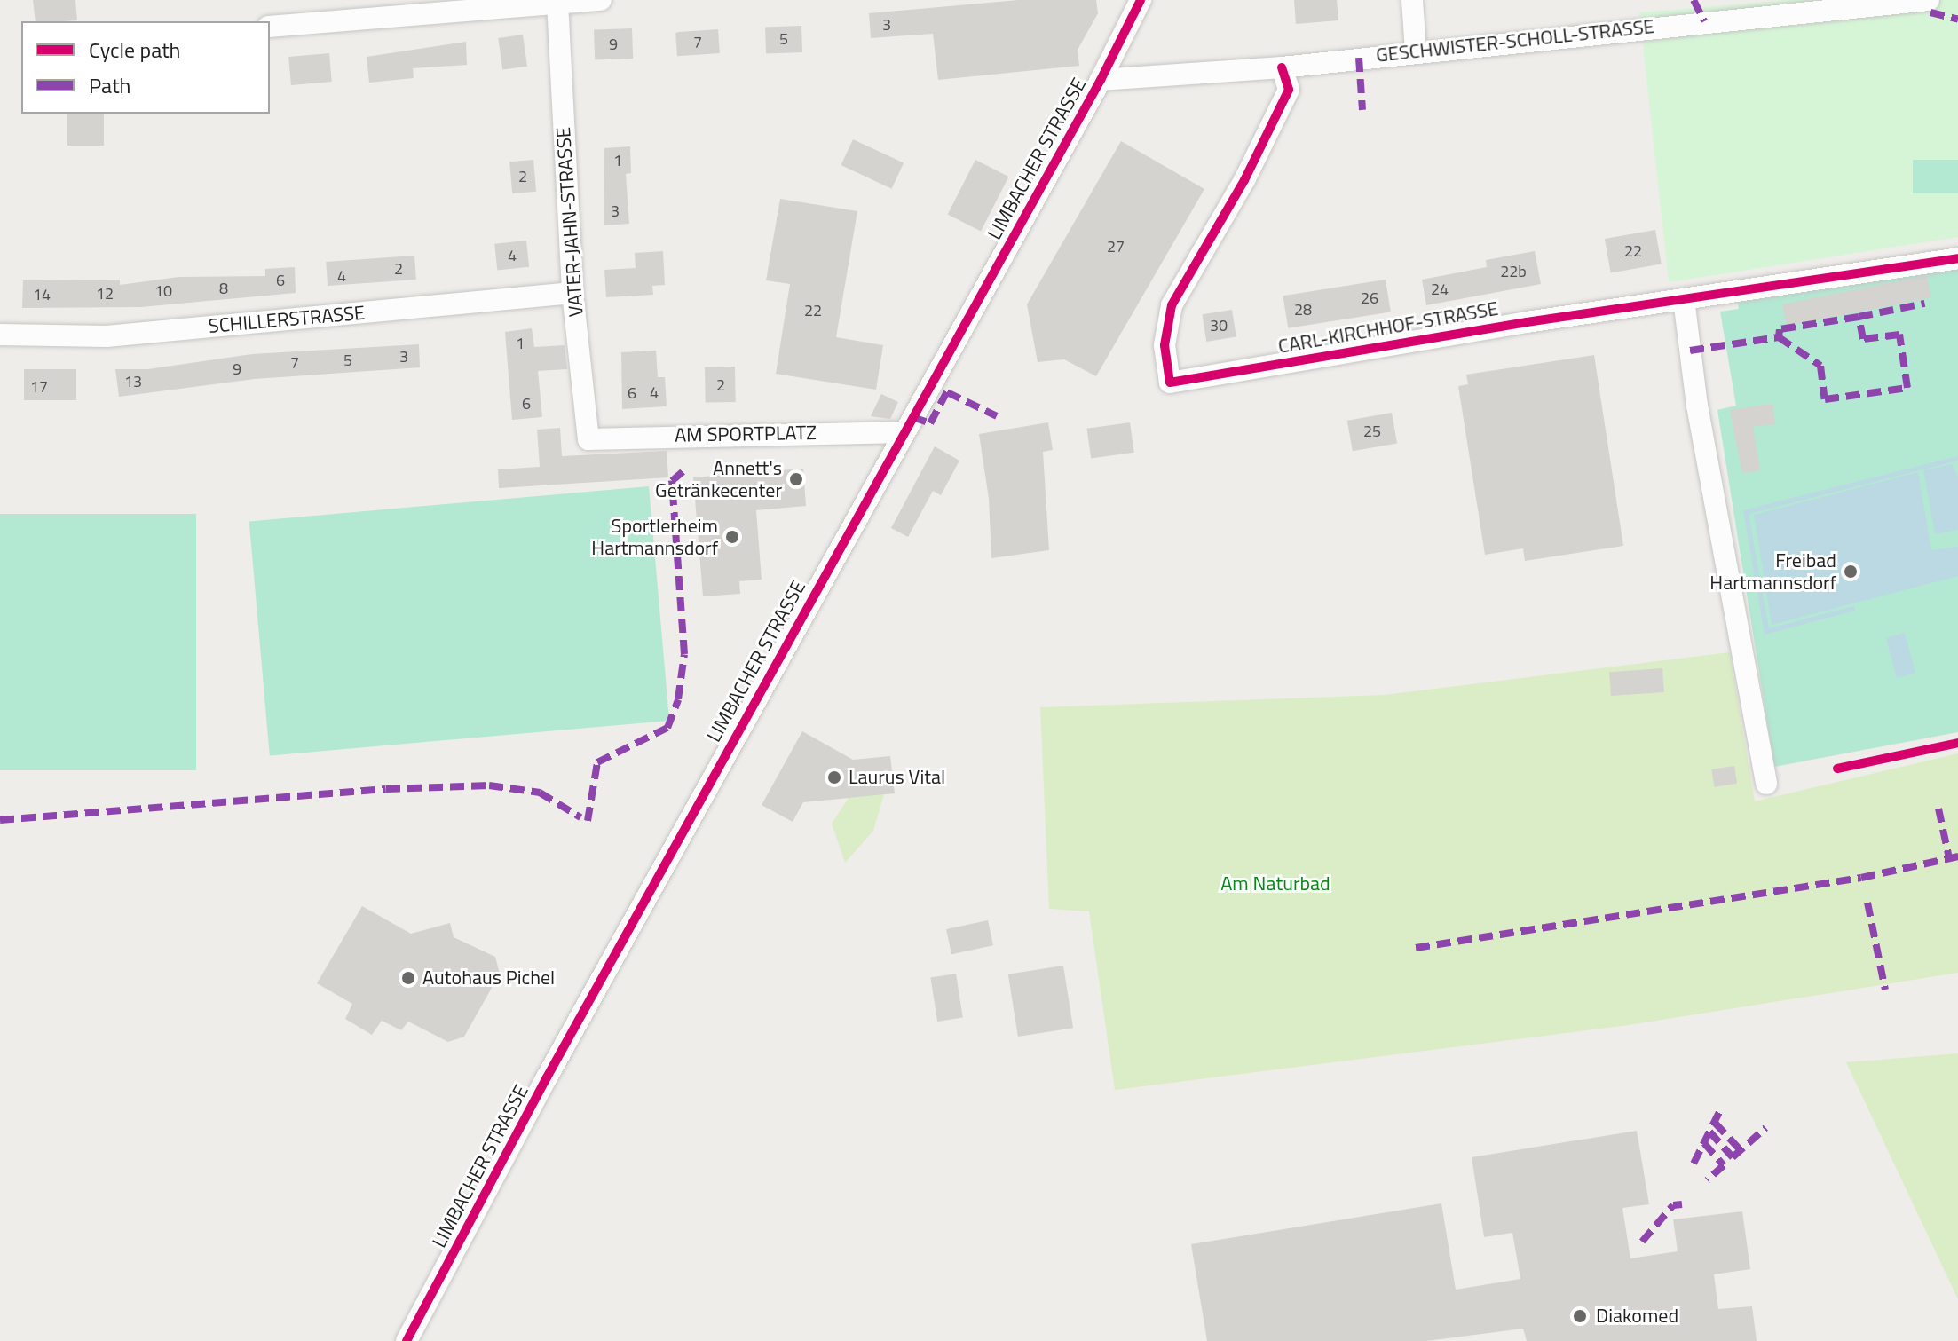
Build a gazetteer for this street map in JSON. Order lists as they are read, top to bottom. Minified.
{"streets":{"street":["GESCHWISTER-SCHOLL-STRASSE","LIMBACHER STRASSE","VATER-JAHN-STRASSE","SCHILLERSTRASSE","CARL-KIRCHHOF-STRASSE","AM SPORTPLATZ"]},"crossings":[["GESCHWISTER-SCHOLL-STRASSE","LIMBACHER STRASSE"],["GESCHWISTER-SCHOLL-STRASSE","CARL-KIRCHHOF-STRASSE"],["LIMBACHER STRASSE","AM SPORTPLATZ"],["VATER-JAHN-STRASSE","SCHILLERSTRASSE"],["VATER-JAHN-STRASSE","AM SPORTPLATZ"]],"parks":["Am Naturbad"],"places":["Annett's Getränkecenter","Sportlerheim Hartmannsdorf","Freibad Hartmannsdorf","Laurus Vital","Autohaus Pichel","Diakomed"],"house_numbers":["3","5","7","9","1","2","3","27","22","4","2","22b","4","6","8","24","10","12","14","26","28","22","30","1","3","5","7","9","13","2","17","4","6","6","25"],"legend":["Cycle path","Path"]}
